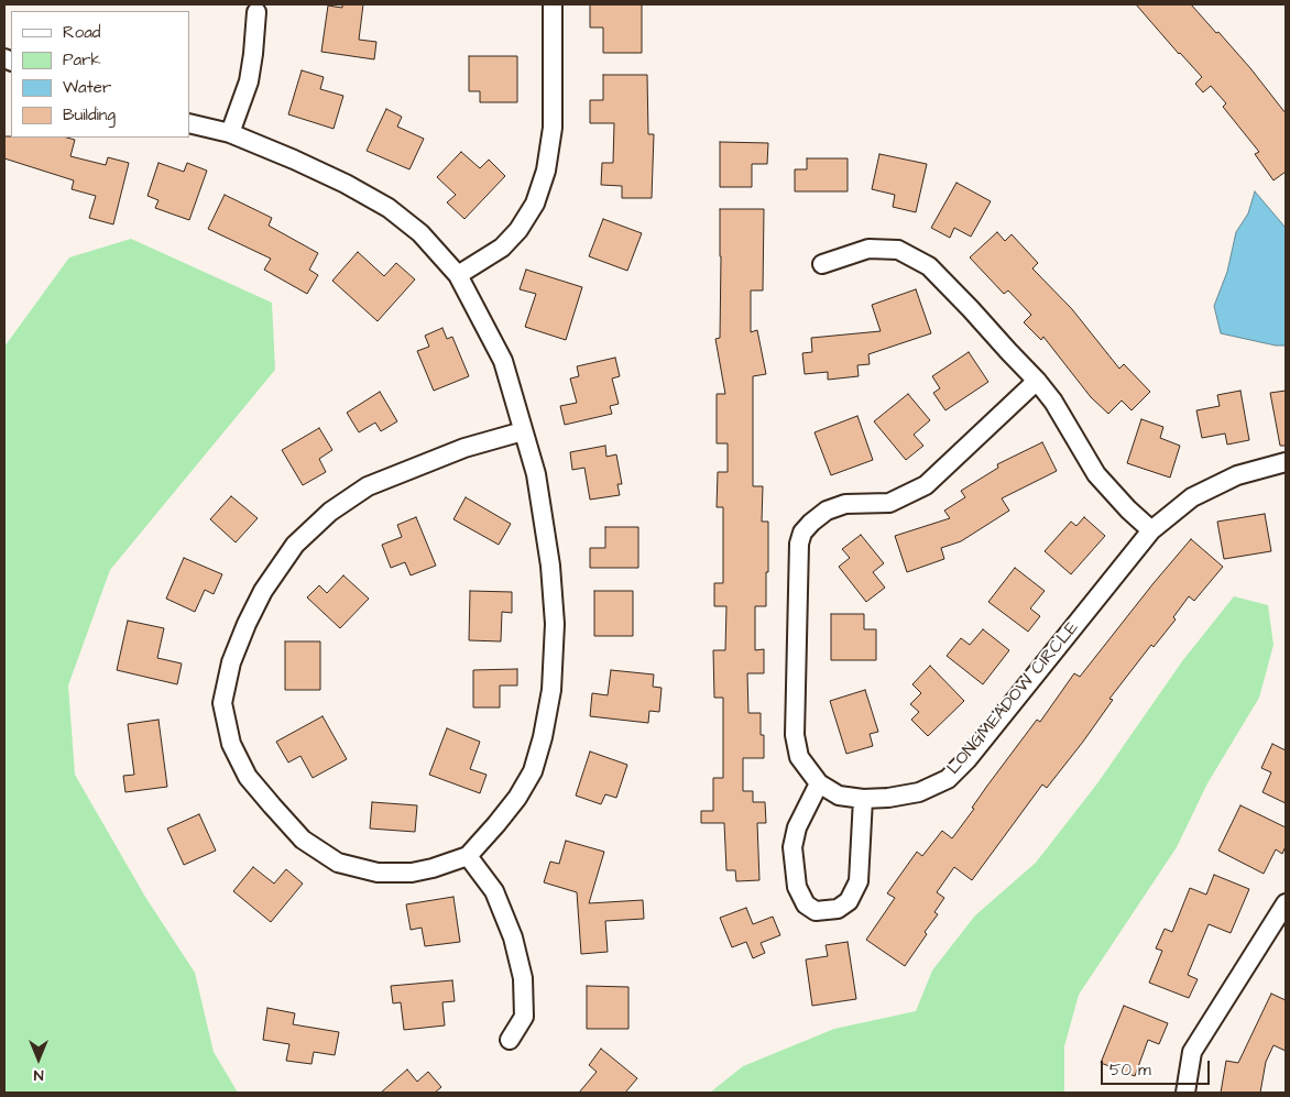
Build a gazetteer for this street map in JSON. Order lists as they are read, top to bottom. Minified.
{"streets":{"street":["LONGMEADOW CIRCLE"]},"legend":["Road","Park","Water","Building"],"scale_bar":"50 m","north":"bottom"}
